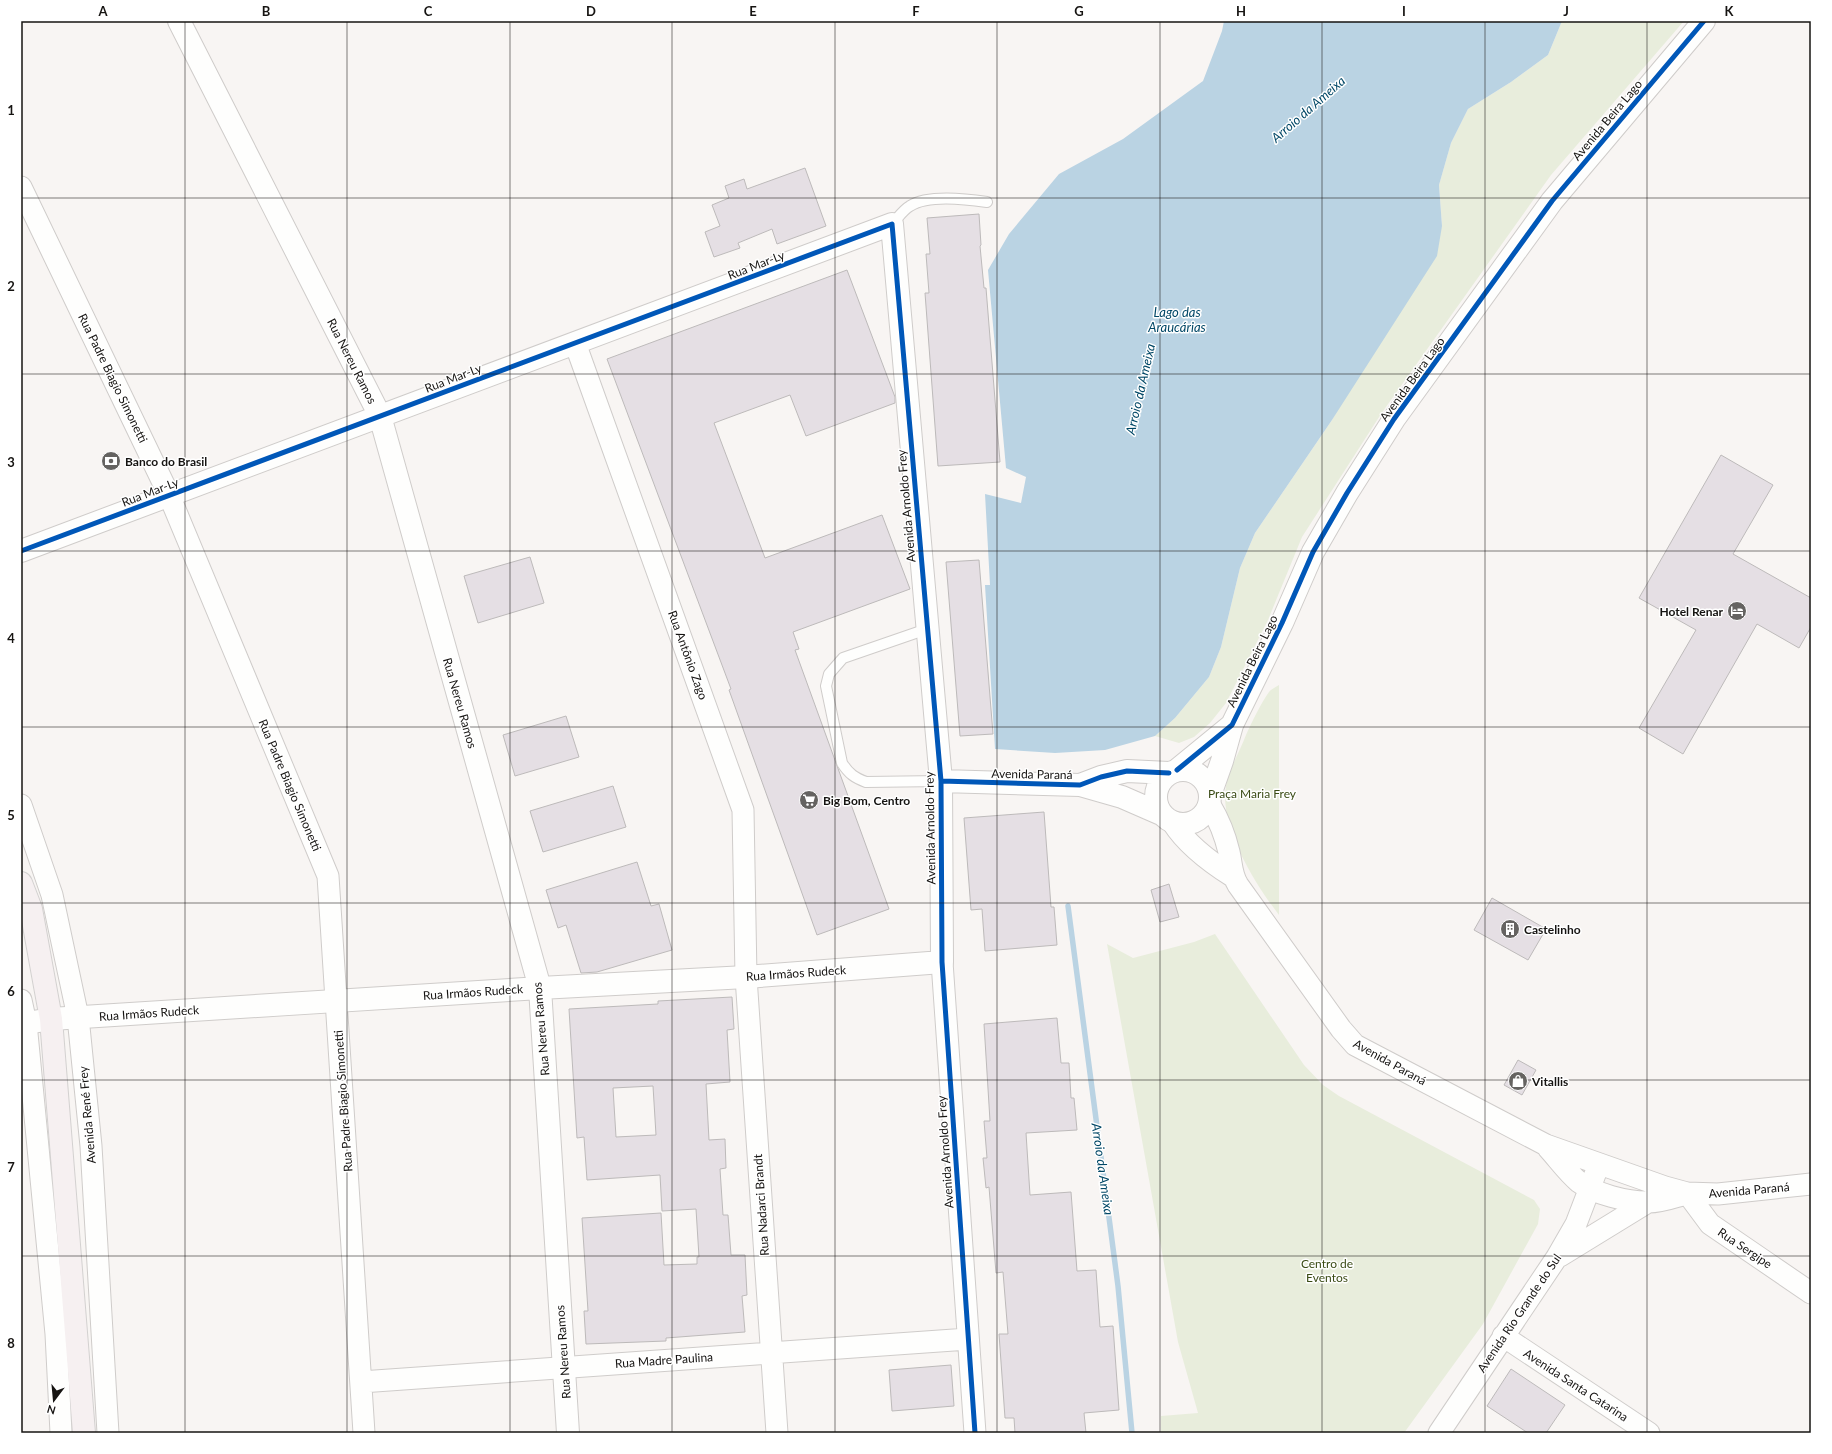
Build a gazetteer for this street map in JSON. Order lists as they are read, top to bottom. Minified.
{"streets":{"street":["Avenida Beira Lago","Rua Mar-Ly","Rua Nereu Ramos","Rua Padre Biagio Simonetti","Avenida Arnoldo Frey","Rua Antônio Zago","Avenida Paraná","Rua Irmãos Rudeck","Avenida René Frey","Rua Nadarci Brandt","Rua Sergipe","Avenida Rio Grande do Sul","Rua Madre Paulina","Avenida Santa Catarina"]},"crossings":[["Avenida Beira Lago","Avenida Paraná"],["Rua Mar-Ly","Rua Nereu Ramos"],["Rua Mar-Ly","Rua Padre Biagio Simonetti"],["Rua Mar-Ly","Avenida Arnoldo Frey"],["Rua Mar-Ly","Rua Antônio Zago"],["Rua Nereu Ramos","Rua Irmãos Rudeck"],["Rua Nereu Ramos","Rua Madre Paulina"],["Rua Padre Biagio Simonetti","Rua Irmãos Rudeck"],["Rua Padre Biagio Simonetti","Rua Madre Paulina"],["Avenida Arnoldo Frey","Avenida Paraná"],["Avenida Arnoldo Frey","Rua Irmãos Rudeck"],["Avenida Arnoldo Frey","Rua Madre Paulina"],["Rua Antônio Zago","Rua Irmãos Rudeck"],["Rua Antônio Zago","Rua Nadarci Brandt"],["Avenida Paraná","Rua Sergipe"],["Avenida Paraná","Avenida Rio Grande do Sul"],["Rua Irmãos Rudeck","Avenida René Frey"],["Rua Irmãos Rudeck","Rua Nadarci Brandt"],["Rua Nadarci Brandt","Rua Madre Paulina"],["Avenida Rio Grande do Sul","Avenida Santa Catarina"]],"water":["Arroio da Ameixa","Lago das Araucárias"],"parks":["Praça Maria Frey","Centro de Eventos"],"places":{"bank":["Banco do Brasil"],"hotel":["Hotel Renar"],"supermarket":["Big Bom, Centro"],"building":["Castelinho"],"shop":["Vitallis"]},"north":"bottom","grid":{"columns":["A","B","C","D","E","F","G","H","I","J","K"],"rows":["1","2","3","4","5","6","7","8"]}}
